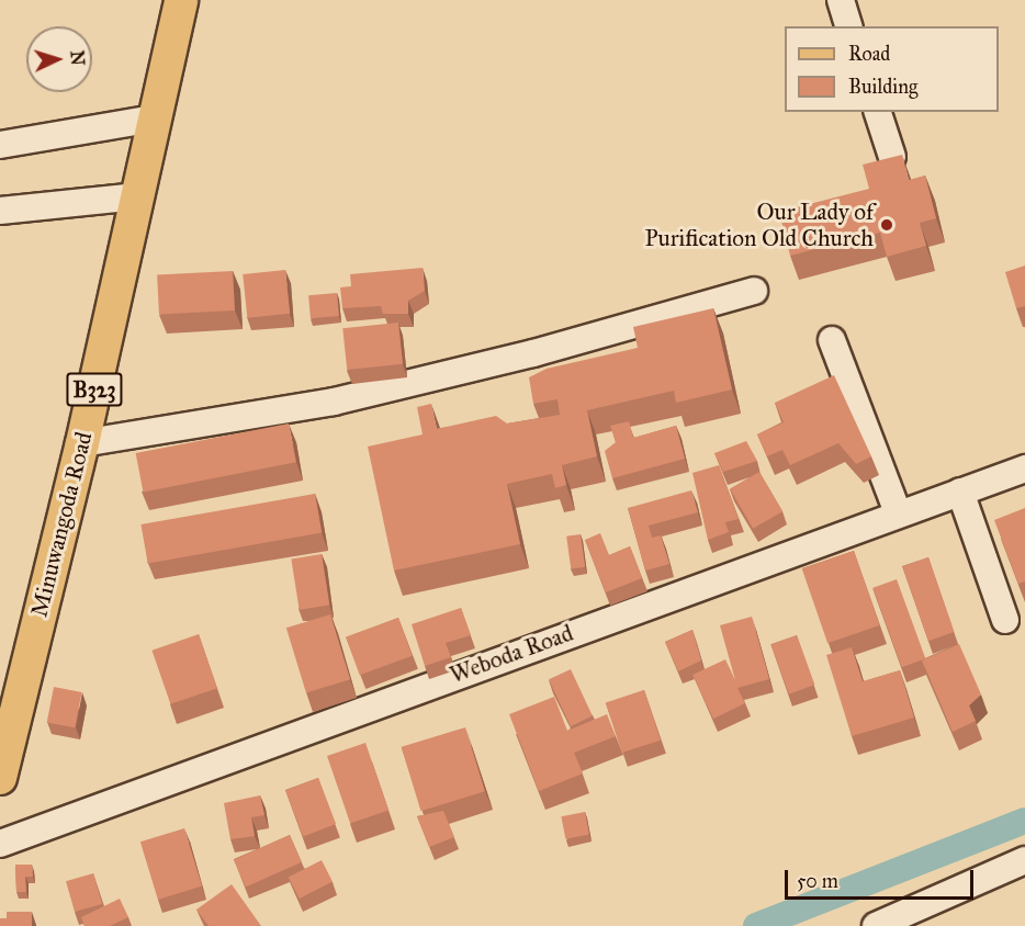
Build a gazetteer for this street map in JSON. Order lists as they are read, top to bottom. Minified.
{"streets":{"main road":["B323","Minuwangoda Road"],"street":["Weboda Road"]},"places":["Our Lady of Purification Old Church"],"legend":["Road","Building"],"scale_bar":"50 m","north":"right"}
